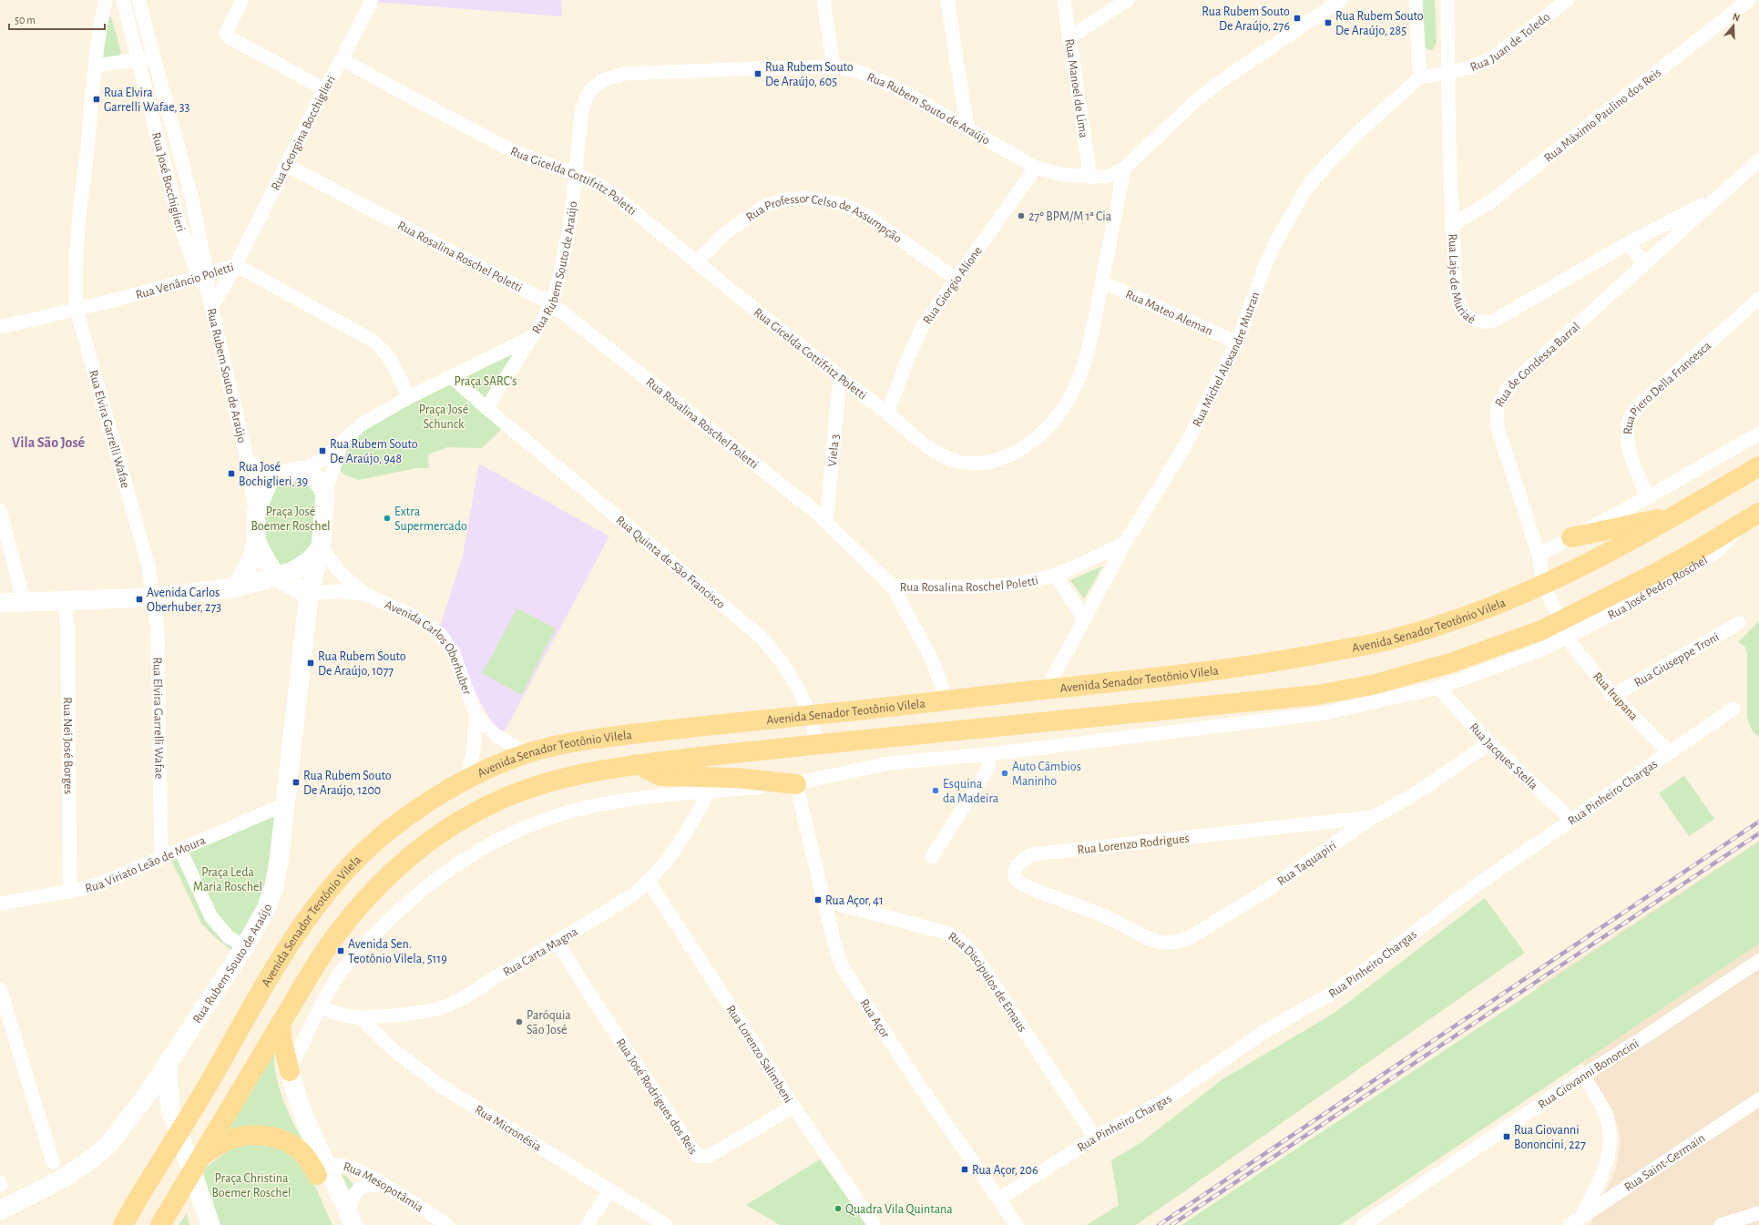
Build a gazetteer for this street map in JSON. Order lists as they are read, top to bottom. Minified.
{"streets":{"main road":["Avenida Senador Teotônio Vilela"],"street":["Rua Juan de Toledo","Rua Manoel de Lima","Rua Rubem Souto de Araújo","Rua Máximo Paulino dos Reis","Rua Georgina Bocchiglieri","Rua José Bocchiglieri","Rua Gicelda Cottifritz Poletti","Rua Professor Celso de Assumpção","Rua Rosalina Roschel Poletti","Rua Laje de Muriaé","Rua Venâncio Poletti","Rua Giorgio Alione","Rua Mateo Aleman","Rua Michel Alexandre Mutran","Rua de Condessa Barral","Rua Piero Della Francesca","Rua Elvira Garrelli Wafae","Viela 3","Rua Quinta de São Francisco","Avenida Carlos Oberhuber","Rua Giuseppe Troni","Rua Irupana","Rua Nei José Borges","Rua Jacques Stella","Rua Pinheiro Chargas","Rua Lorenzo Rodrigues","Rua Taquapiri","Rua Viriato Leão de Moura","Rua Carta Magna","Rua Discipulos de Emaus","Rua Açor","Rua Lorenzo Salimbeni","Rua Giovanni Bononcini","Rua José Rodrigues dos Reis","Rua Micronésia","Rua Saint-Germain","Rua Mesopotâmia"]},"crossings":[["Rua Juan de Toledo","Rua Laje de Muriaé"],["Rua Manoel de Lima","Rua Rubem Souto de Araújo"],["Rua Rubem Souto de Araújo","Rua Georgina Bocchiglieri"],["Rua Rubem Souto de Araújo","Rua José Bocchiglieri"],["Rua Rubem Souto de Araújo","Rua Gicelda Cottifritz Poletti"],["Rua Rubem Souto de Araújo","Rua Rosalina Roschel Poletti"],["Rua Rubem Souto de Araújo","Rua Venâncio Poletti"],["Rua Rubem Souto de Araújo","Rua Giorgio Alione"],["Rua Rubem Souto de Araújo","Rua Quinta de São Francisco"],["Rua Rubem Souto de Araújo","Avenida Carlos Oberhuber"],["Rua Rubem Souto de Araújo","Rua Viriato Leão de Moura"],["Rua Máximo Paulino dos Reis","Rua Laje de Muriaé"],["Rua Georgina Bocchiglieri","Rua Gicelda Cottifritz Poletti"],["Rua Georgina Bocchiglieri","Rua Rosalina Roschel Poletti"],["Rua Georgina Bocchiglieri","Rua Venâncio Poletti"],["Rua José Bocchiglieri","Rua Venâncio Poletti"],["Rua Gicelda Cottifritz Poletti","Rua Professor Celso de Assumpção"],["Rua Gicelda Cottifritz Poletti","Rua Giorgio Alione"],["Rua Gicelda Cottifritz Poletti","Rua Mateo Aleman"],["Rua Gicelda Cottifritz Poletti","Viela 3"],["Rua Professor Celso de Assumpção","Rua Giorgio Alione"],["Rua Rosalina Roschel Poletti","Rua Michel Alexandre Mutran"],["Rua Rosalina Roschel Poletti","Viela 3"],["Rua Laje de Muriaé","Rua de Condessa Barral"],["Rua Venâncio Poletti","Rua Elvira Garrelli Wafae"],["Rua Mateo Aleman","Rua Michel Alexandre Mutran"],["Rua Michel Alexandre Mutran","Avenida Senador Teotônio Vilela"],["Rua de Condessa Barral","Avenida Senador Teotônio Vilela"],["Rua de Condessa Barral","Rua Irupana"],["Rua Elvira Garrelli Wafae","Rua Viriato Leão de Moura"],["Rua Quinta de São Francisco","Avenida Senador Teotônio Vilela"],["Avenida Senador Teotônio Vilela","Avenida Carlos Oberhuber"],["Avenida Senador Teotônio Vilela","Rua Irupana"],["Avenida Senador Teotônio Vilela","Rua Jacques Stella"],["Avenida Senador Teotônio Vilela","Rua Carta Magna"],["Avenida Senador Teotônio Vilela","Rua Açor"],["Rua Giuseppe Troni","Rua Irupana"],["Rua Irupana","Rua Pinheiro Chargas"],["Rua Nei José Borges","Rua Viriato Leão de Moura"],["Rua Jacques Stella","Rua Pinheiro Chargas"],["Rua Jacques Stella","Rua Taquapiri"],["Rua Pinheiro Chargas","Rua Discipulos de Emaus"],["Rua Pinheiro Chargas","Rua Açor"],["Rua Lorenzo Rodrigues","Rua Taquapiri"],["Rua Carta Magna","Rua Lorenzo Salimbeni"],["Rua Carta Magna","Rua José Rodrigues dos Reis"],["Rua Carta Magna","Rua Micronésia"],["Rua Discipulos de Emaus","Rua Açor"],["Rua Lorenzo Salimbeni","Rua José Rodrigues dos Reis"]],"districts":["Vila São José"],"parks":["Praça SARC's","Praça José Schunck","Praça José Boemer Roschel","Praça Leda Maria Roschel","Praça Christina Boemer Roschel"],"places":{"transit":["Rua Rubem Souto De Araújo, 276","Rua Rubem Souto De Araújo, 285","Rua Rubem Souto De Araújo, 605","Rua Elvira Garrelli Wafae, 33","Rua Rubem Souto De Araújo, 948","Rua José Bochiglieri, 39","Avenida Carlos Oberhuber, 273","Rua Rubem Souto De Araújo, 1077","Rua Rubem Souto De Araújo, 1200","Rua Açor, 41","Avenida Sen. Teotônio Vilela, 5119","Rua Giovanni Bononcini, 227","Rua Açor, 206"],"other":["27º BPM/M 1ª Cia","Extra Supermercado","Auto Câmbios Maninho","Esquina da Madeira","Paróquia São José","Quadra Vila Quintana"]},"scale_bar":"50 m","north":"top"}
